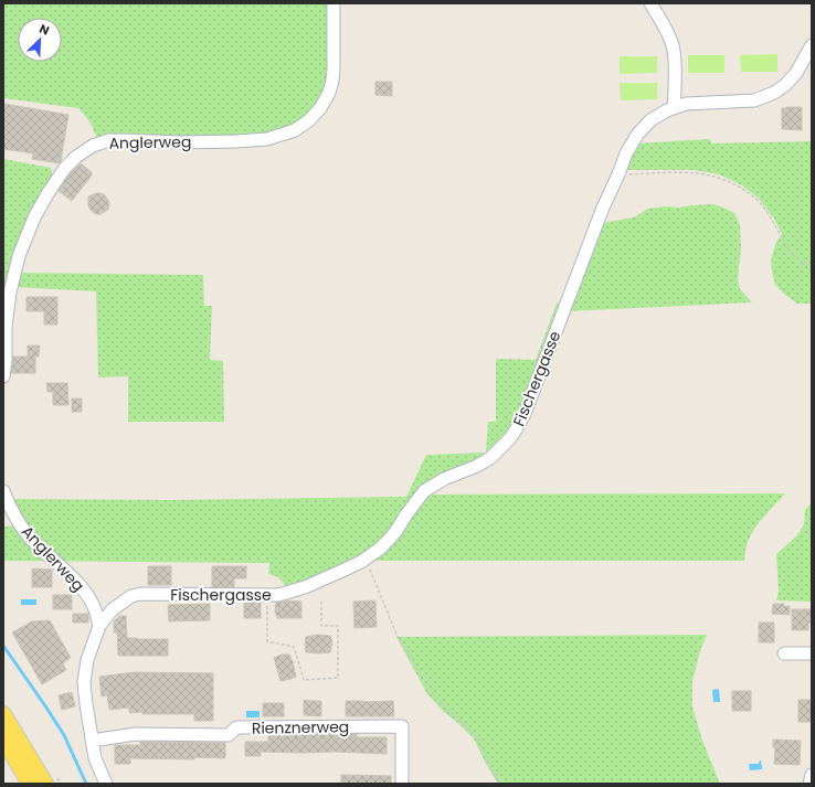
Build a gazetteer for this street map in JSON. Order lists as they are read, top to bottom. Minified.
{"streets":{"street":["Anglerweg","Fischergasse","Rienznerweg"]},"crossings":[["Anglerweg","Fischergasse"],["Fischergasse","Rienznerweg"]],"north":"top right"}
